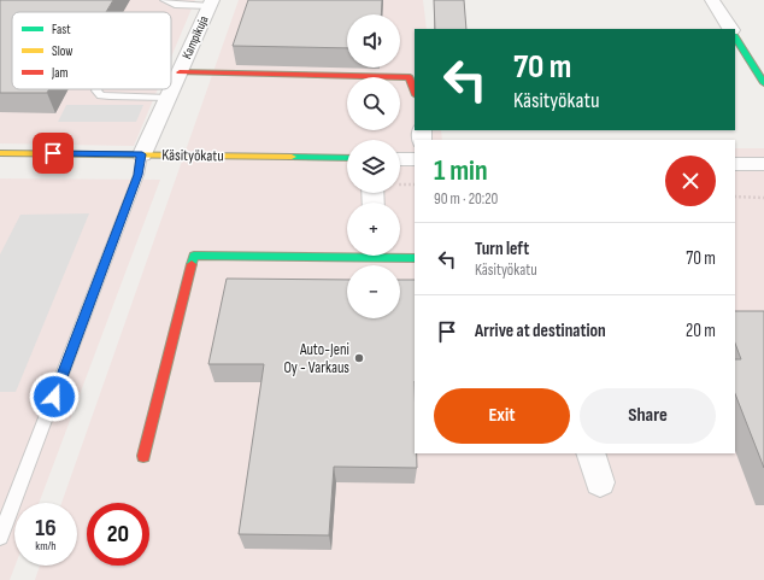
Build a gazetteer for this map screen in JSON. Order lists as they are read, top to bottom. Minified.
{"streets":{"street":["Kampikuja","Käsityökatu"]},"crossings":[["Kampikuja","Käsityökatu"]],"places":["Auto-Jeni Oy - Varkaus"],"legend":["Fast","Slow","Jam"],"page":{"map_buttons":["+","−"],"turn":["70 m","Käsityökatu"],"heading":["1 min","90 m · 20:20"],"list":[{"name":"Turn left","note":"Käsityökatu","value":"70 m"},{"name":"Arrive at destination","value":"20 m"}],"buttons":["Exit","Share"],"speed":"16 km/h","limit":"20"}}
